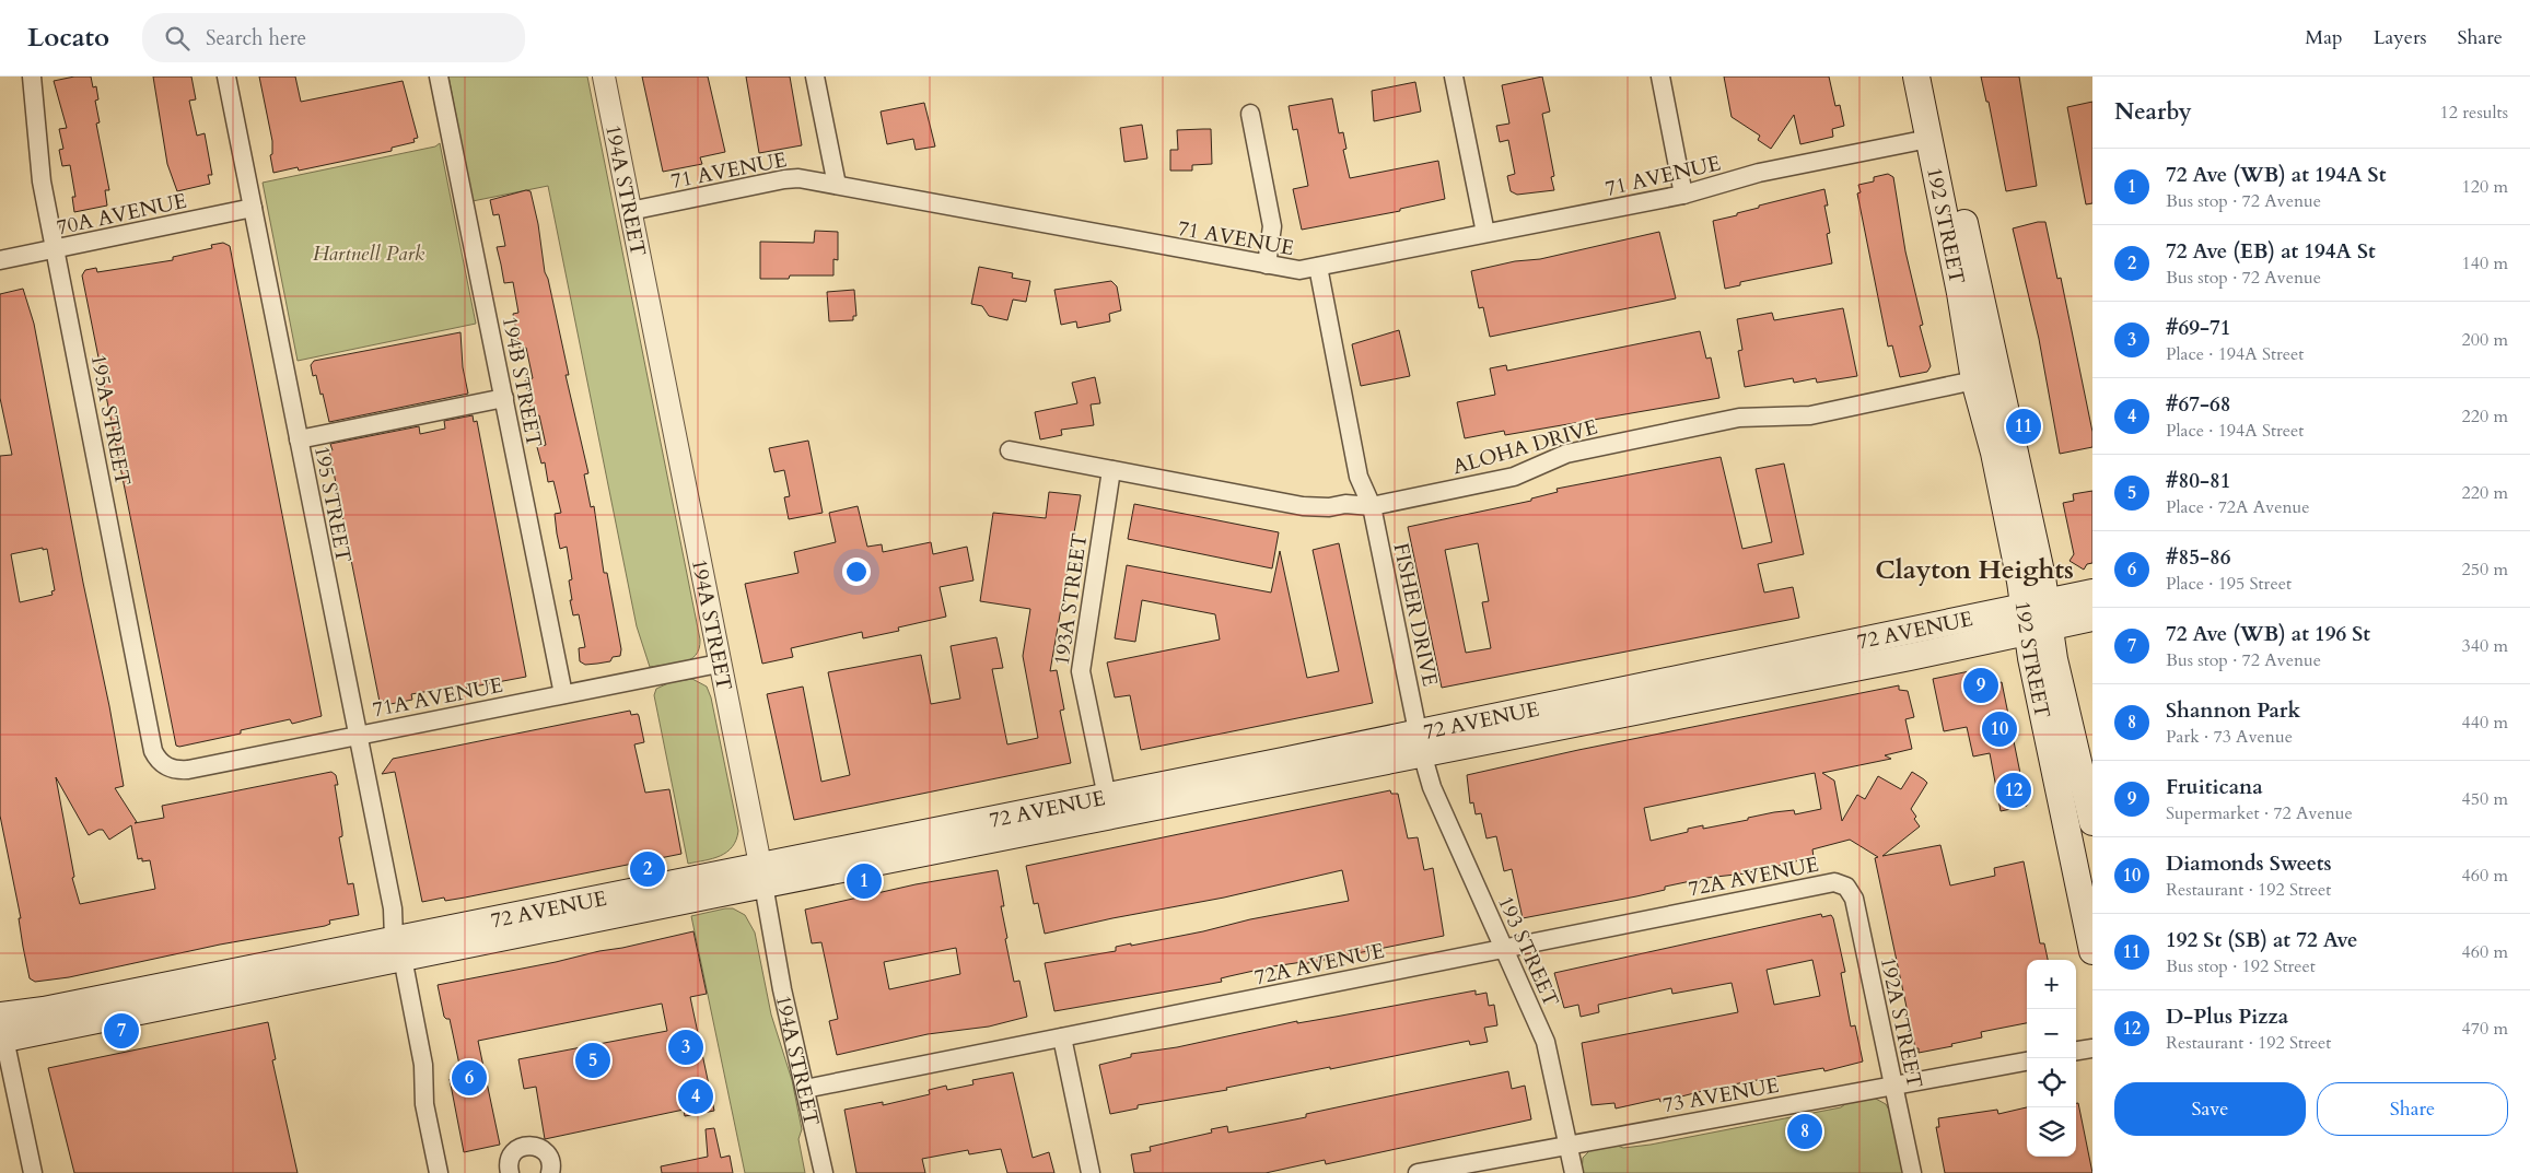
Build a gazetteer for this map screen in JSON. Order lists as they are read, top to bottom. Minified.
{"streets":{"main road":["192 STREET","72 AVENUE"],"street":["71 AVENUE","194A STREET","70A AVENUE","194B STREET","195A STREET","ALOHA DRIVE","195 STREET","193A STREET","FISHER DRIVE","71A AVENUE","72A AVENUE","193 STREET","192A STREET","73 AVENUE"]},"crossings":[["71 AVENUE","194A STREET"],["71 AVENUE","192 STREET"],["71 AVENUE","FISHER DRIVE"],["194A STREET","72 AVENUE"],["194A STREET","71A AVENUE"],["194A STREET","72A AVENUE"],["70A AVENUE","195A STREET"],["70A AVENUE","195 STREET"],["192 STREET","ALOHA DRIVE"],["192 STREET","72 AVENUE"],["194B STREET","71A AVENUE"],["195A STREET","71A AVENUE"],["ALOHA DRIVE","193A STREET"],["ALOHA DRIVE","FISHER DRIVE"],["195 STREET","72 AVENUE"],["195 STREET","71A AVENUE"],["193A STREET","72 AVENUE"],["FISHER DRIVE","72 AVENUE"],["FISHER DRIVE","193 STREET"],["72 AVENUE","193 STREET"],["72A AVENUE","193 STREET"],["72A AVENUE","192A STREET"],["193 STREET","73 AVENUE"],["192A STREET","73 AVENUE"]],"districts":["Clayton Heights"],"parks":["Hartnell Park"],"page":{"header":"Locato","search":"Search here","nav":["Map","Layers","Share"],"heading":["Nearby","12 results"],"list":[{"mark":"1","name":"72 Ave (WB) at 194A St","note":"Bus stop · 72 Avenue","value":"120 m"},{"mark":"2","name":"72 Ave (EB) at 194A St","note":"Bus stop · 72 Avenue","value":"140 m"},{"mark":"3","name":"#69-71","note":"Place · 194A Street","value":"200 m"},{"mark":"4","name":"#67-68","note":"Place · 194A Street","value":"220 m"},{"mark":"5","name":"#80-81","note":"Place · 72A Avenue","value":"220 m"},{"mark":"6","name":"#85-86","note":"Place · 195 Street","value":"250 m"},{"mark":"7","name":"72 Ave (WB) at 196 St","note":"Bus stop · 72 Avenue","value":"340 m"},{"mark":"8","name":"Shannon Park","note":"Park · 73 Avenue","value":"440 m"},{"mark":"9","name":"Fruiticana","note":"Supermarket · 72 Avenue","value":"450 m"},{"mark":"10","name":"Diamonds Sweets","note":"Restaurant · 192 Street","value":"460 m"},{"mark":"11","name":"192 St (SB) at 72 Ave","note":"Bus stop · 192 Street","value":"460 m"},{"mark":"12","name":"D-Plus Pizza","note":"Restaurant · 192 Street","value":"470 m"}],"pins":["11","9","10","12","2","1","7","3","5","6","4","8"],"map_buttons":["+","−"],"buttons":["Save","Share"]}}
